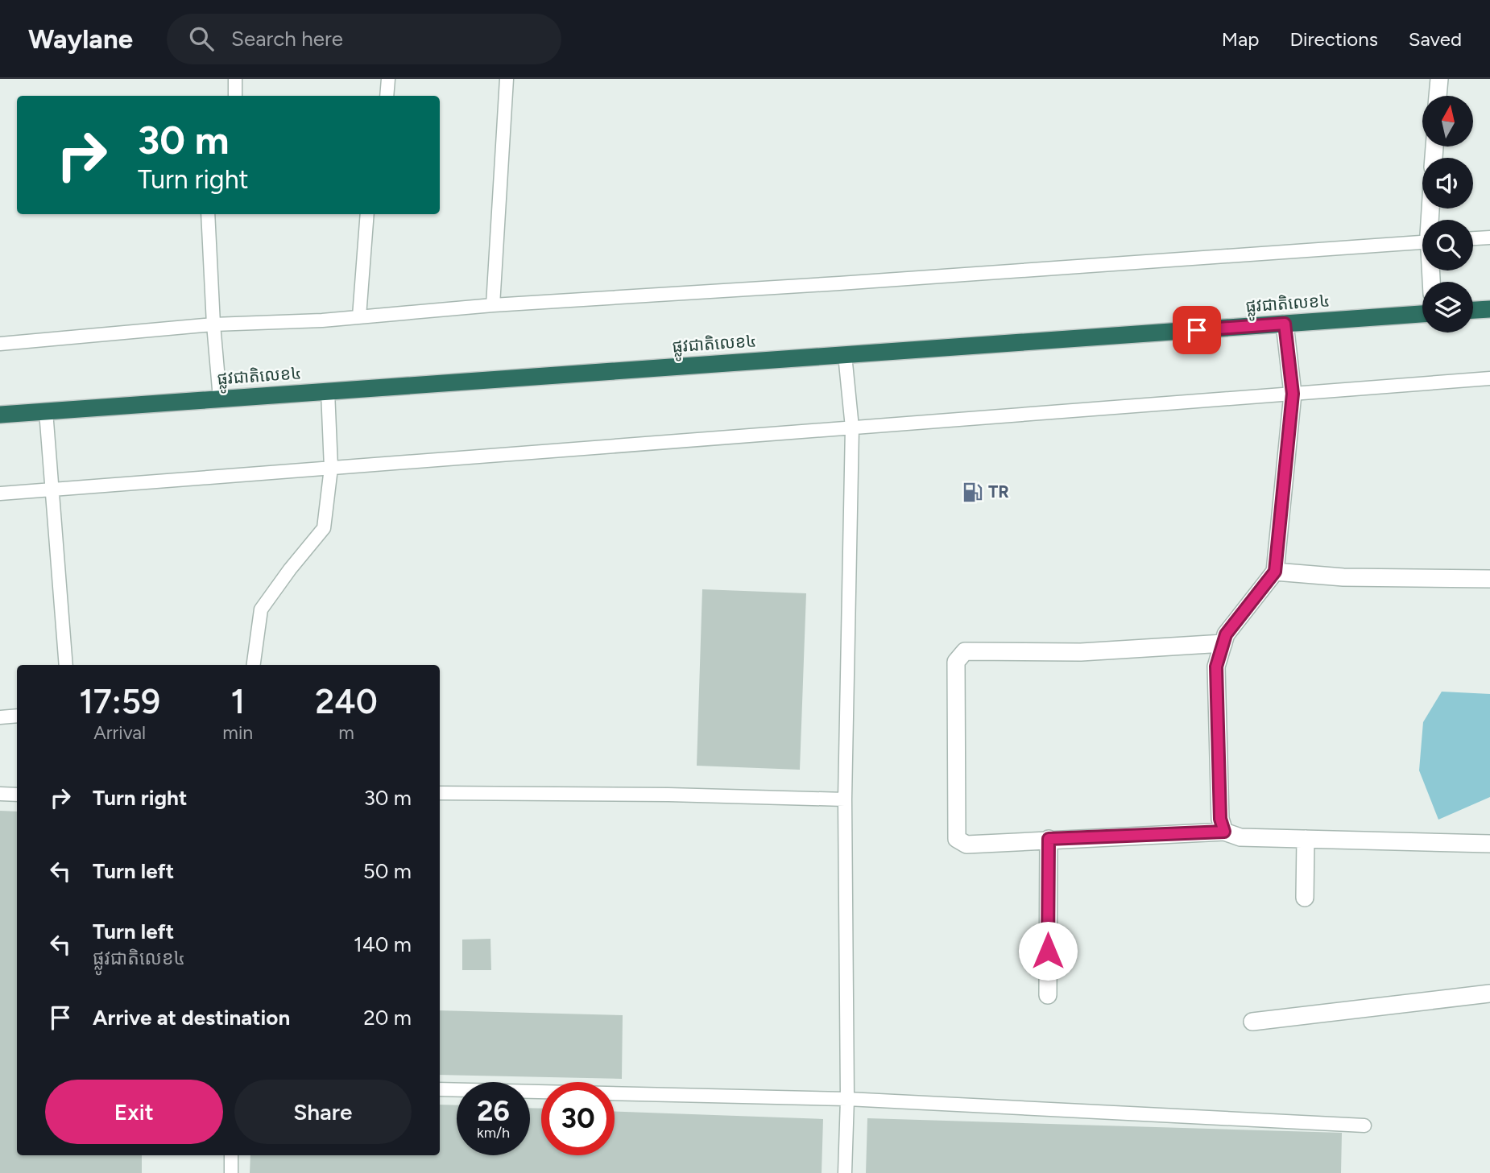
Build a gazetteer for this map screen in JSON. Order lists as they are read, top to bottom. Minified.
{"streets":{"highway":["ផ្លូវជាតិលេខ៤"]},"places":{"fuel station":["TR"]},"north":"top","page":{"header":"Waylane","search":"Search here","nav":["Map","Directions","Saved"],"turn":["30 m","Turn right"],"eta":["17:59","Arrival","1","min","240","m"],"list":[{"name":"Turn right","value":"30 m"},{"name":"Turn left","value":"50 m"},{"name":"Turn left","note":"ផ្លូវជាតិលេខ៤","value":"140 m"},{"name":"Arrive at destination","value":"20 m"}],"buttons":["Exit","Share"],"speed":"26 km/h","limit":"30"}}
